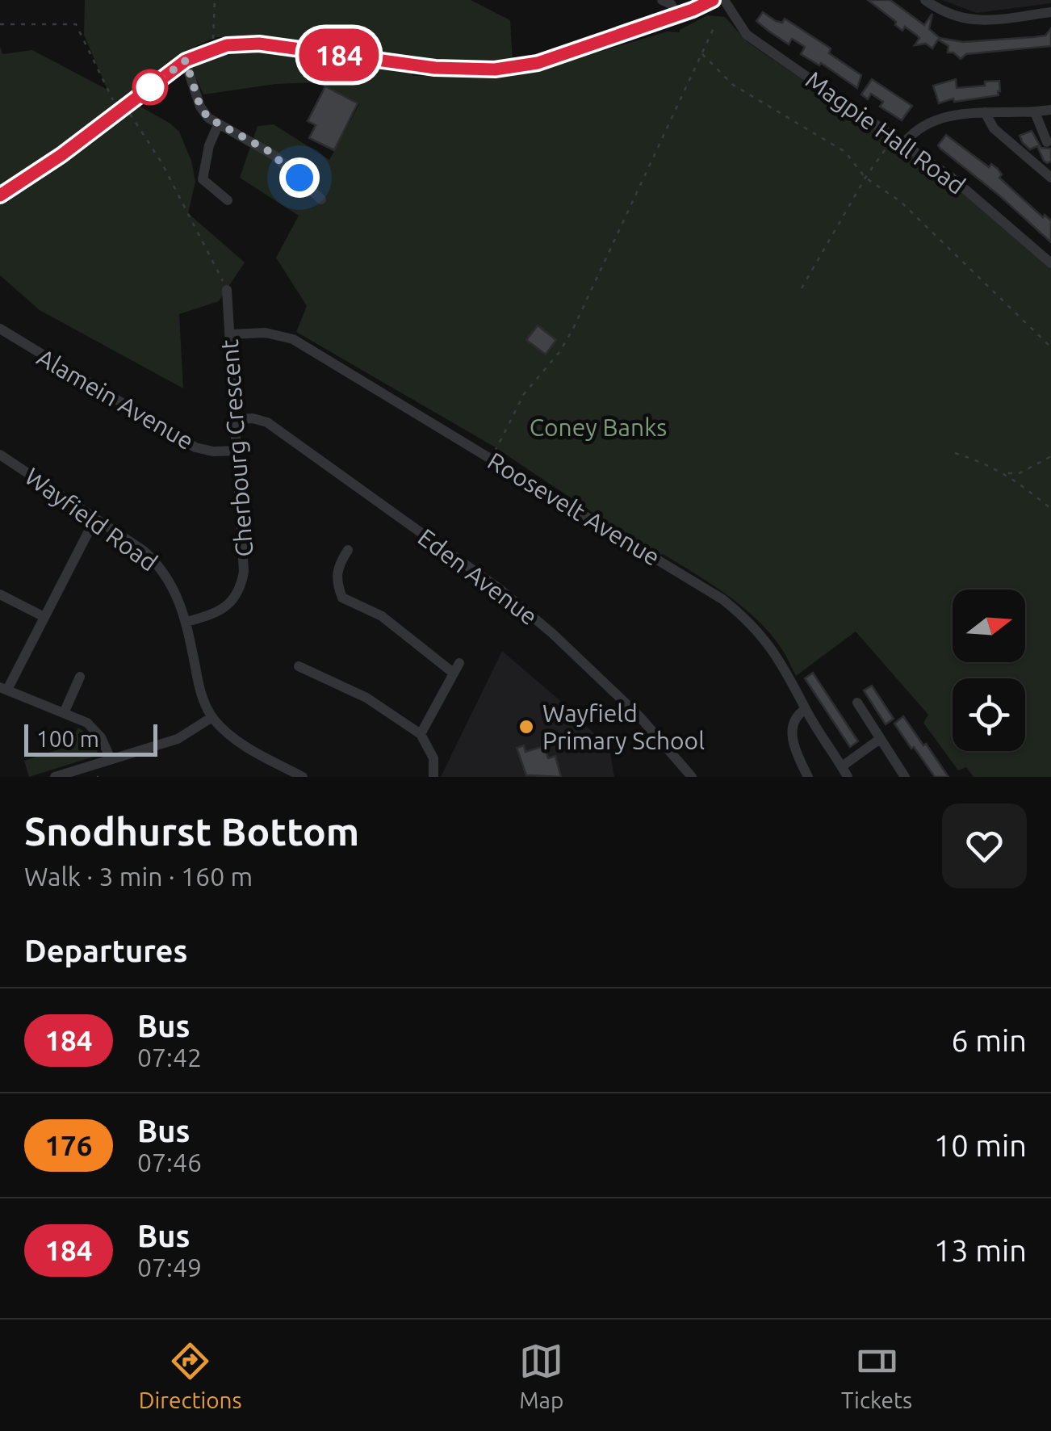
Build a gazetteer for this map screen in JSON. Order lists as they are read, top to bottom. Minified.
{"streets":{"street":["Magpie Hall Road","Alamein Avenue","Cherbourg Crescent","Roosevelt Avenue","Wayfield Road","Eden Avenue"]},"crossings":[["Alamein Avenue","Cherbourg Crescent"],["Cherbourg Crescent","Roosevelt Avenue"],["Cherbourg Crescent","Wayfield Road"],["Cherbourg Crescent","Eden Avenue"]],"parks":["Coney Banks"],"places":["Wayfield Primary School"],"lines":["bus line 184"],"scale_bar":"100 m","north":"right","page":{"on_map":"184","scale":"100 m","heading":[["Snodhurst Bottom","Walk · 3 min · 160 m"],"Departures"],"list":[{"mark":"184","name":"Bus","note":"07:42","value":"6 min"},{"mark":"176","name":"Bus","note":"07:46","value":"10 min"},{"mark":"184","name":"Bus","note":"07:49","value":"13 min"}],"tabs":["Directions","Map","Tickets"]}}
